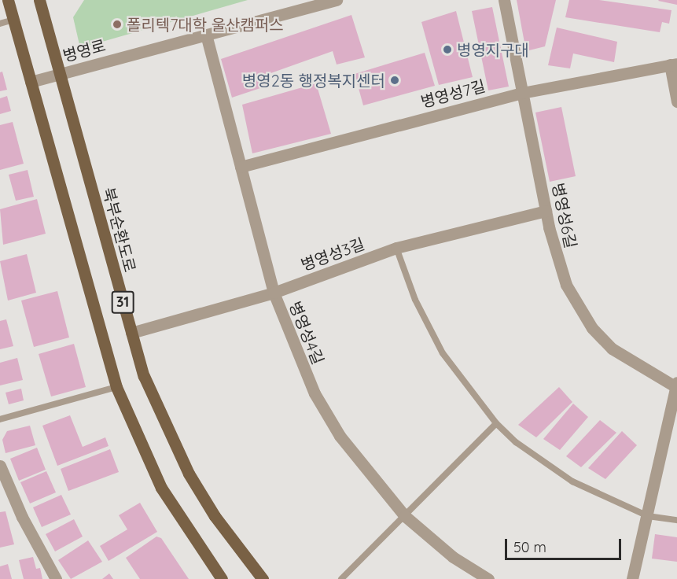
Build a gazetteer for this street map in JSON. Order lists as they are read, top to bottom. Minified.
{"streets":{"main road":["북부순환도로","31"],"street":["병영로","병영성7길","병영성6길","병영성3길","병영성4길"]},"crossings":[["병영로","북부순환도로"],["병영로","31"],["병영로","병영성4길"],["병영성7길","병영성6길"],["병영성7길","병영성4길"],["병영성6길","병영성3길"],["북부순환도로","병영성3길"],["병영성3길","병영성4길"]],"places":["폴리텍7대학 울산캠퍼스","병영지구대","병영2동 행정복지센터"],"scale_bar":"50 m"}
